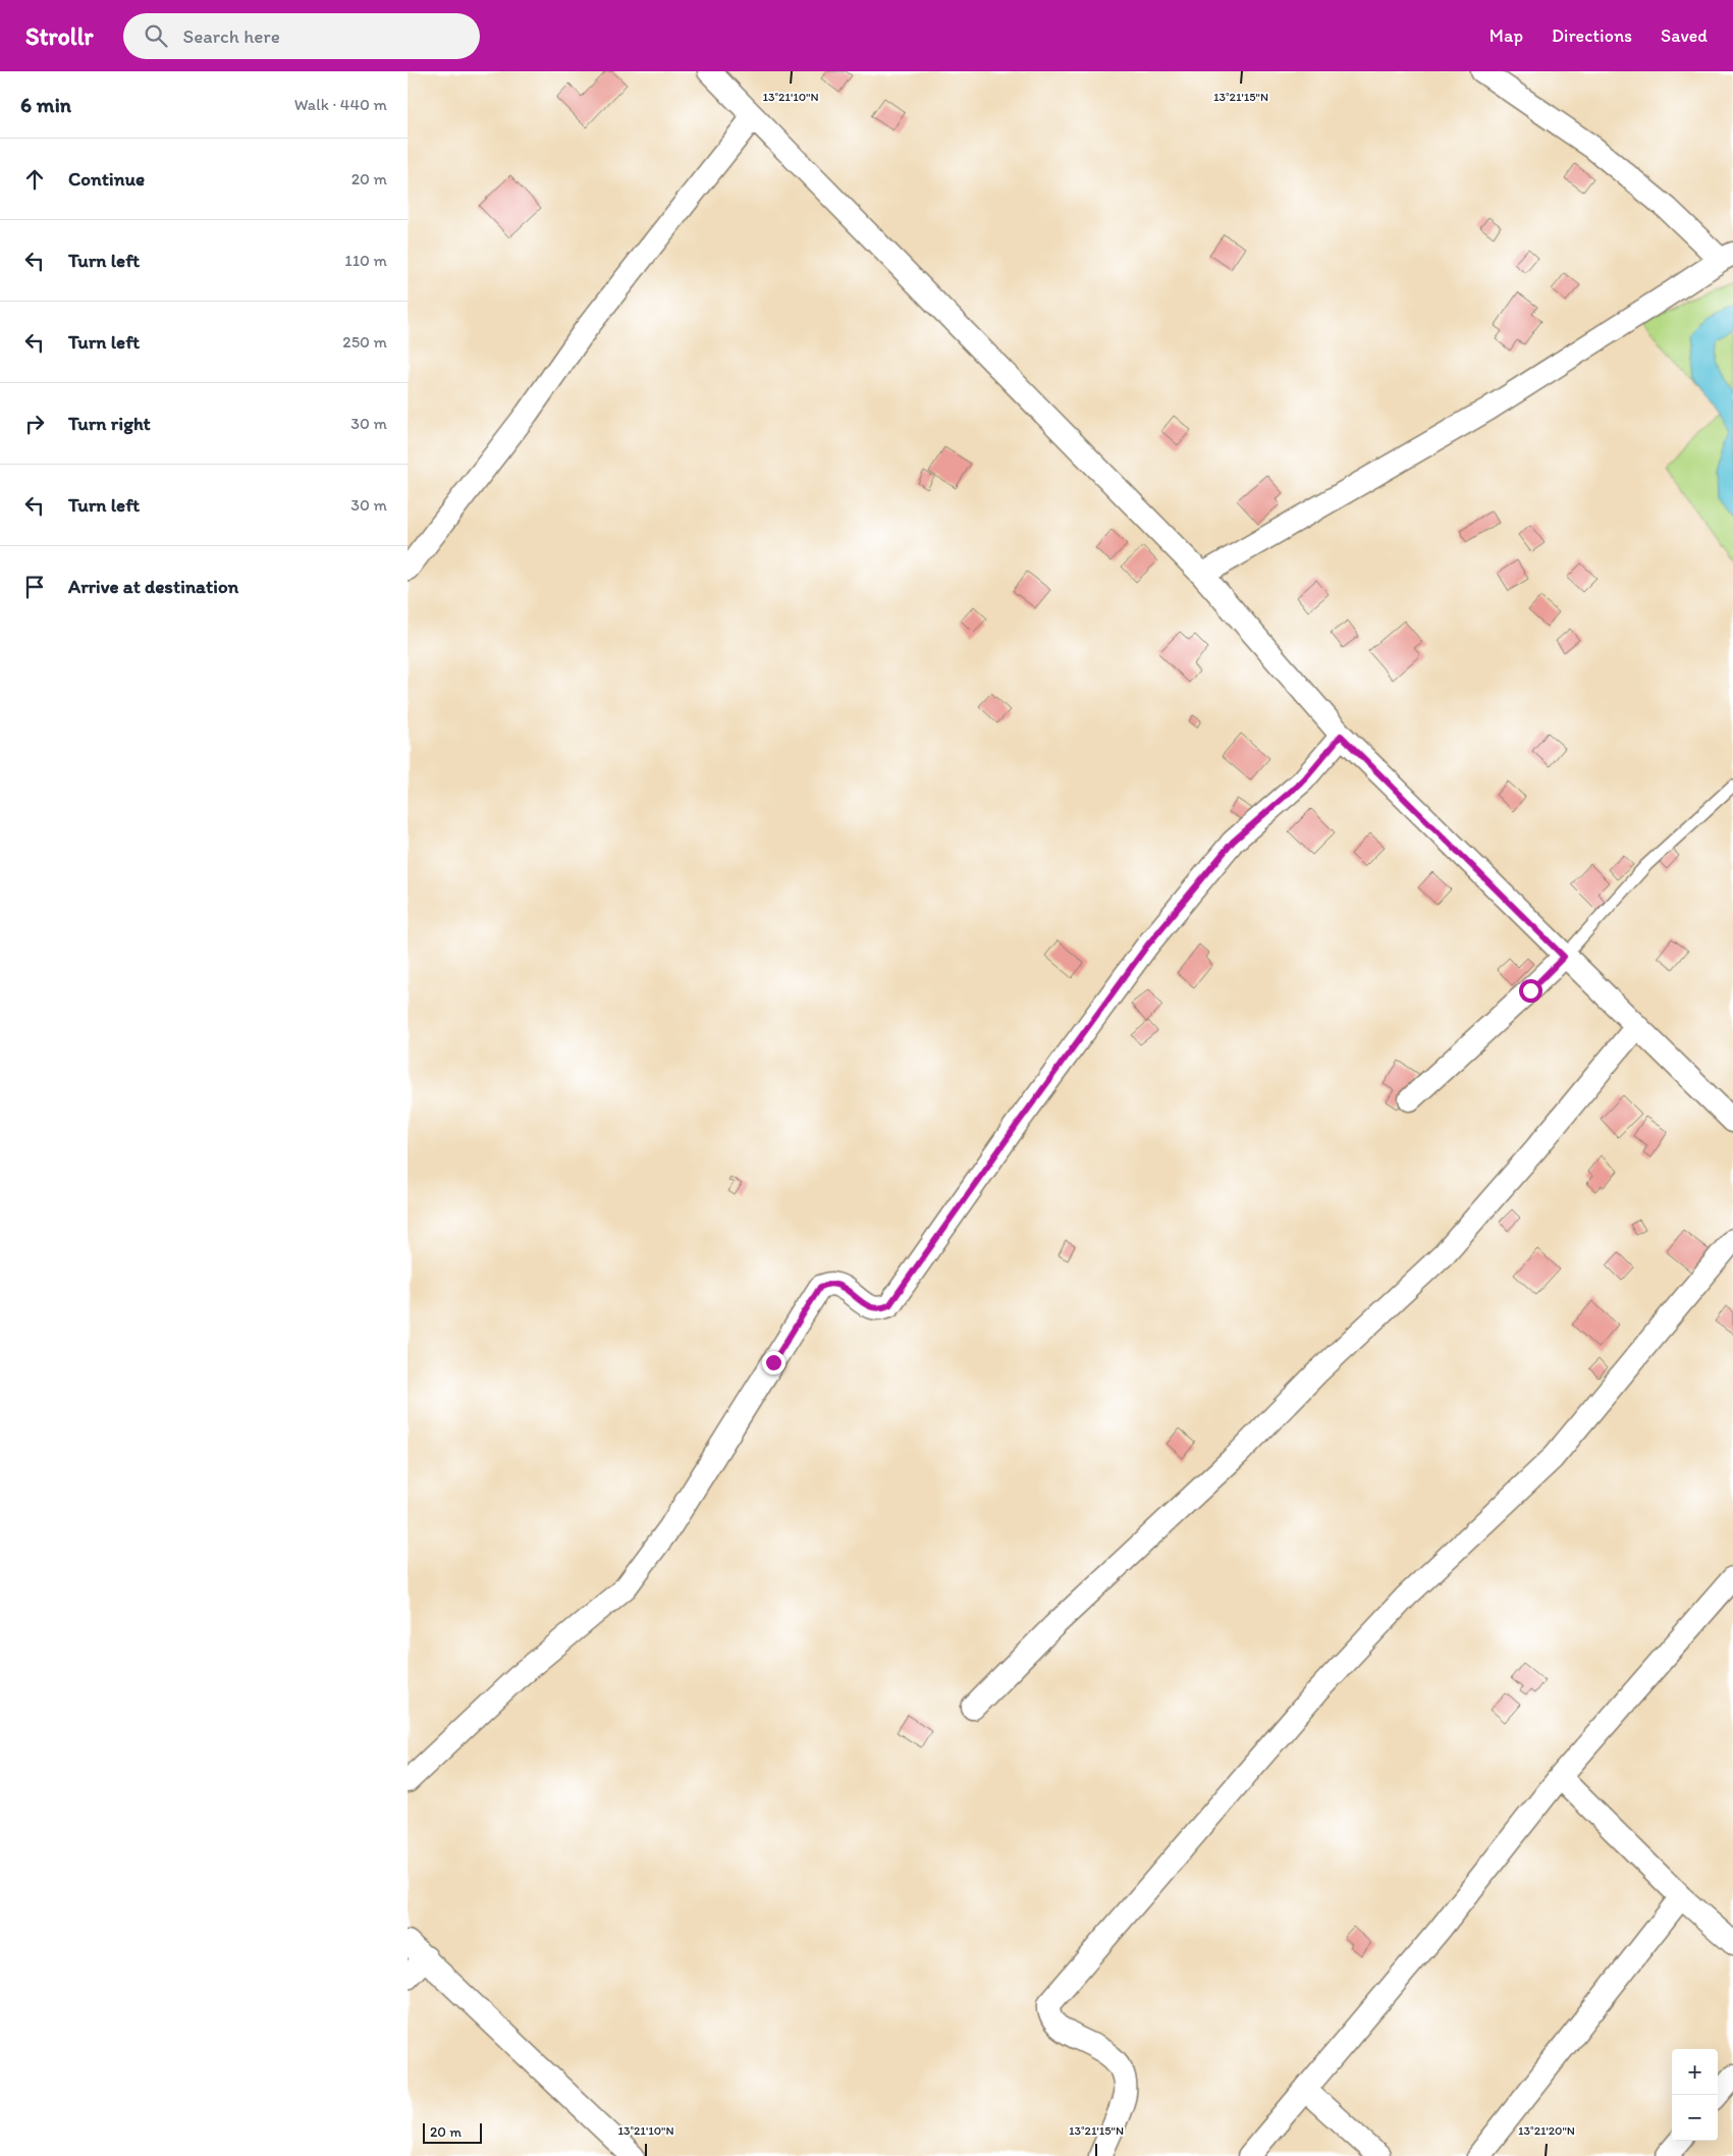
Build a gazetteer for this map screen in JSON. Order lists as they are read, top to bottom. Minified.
{"scale_bar":"20 m","page":{"header":"Strollr","search":"Search here","nav":["Map","Directions","Saved"],"heading":["6 min","Walk · 440 m"],"list":[["Continue","20 m"],["Turn left","110 m"],["Turn left","250 m"],["Turn right","30 m"],["Turn left","30 m"],"Arrive at destination"],"map_buttons":["+","−"],"scale":"20 m"},"coordinates":["13°21'10\"N","13°21'15\"N","13°21'20\"N"]}
